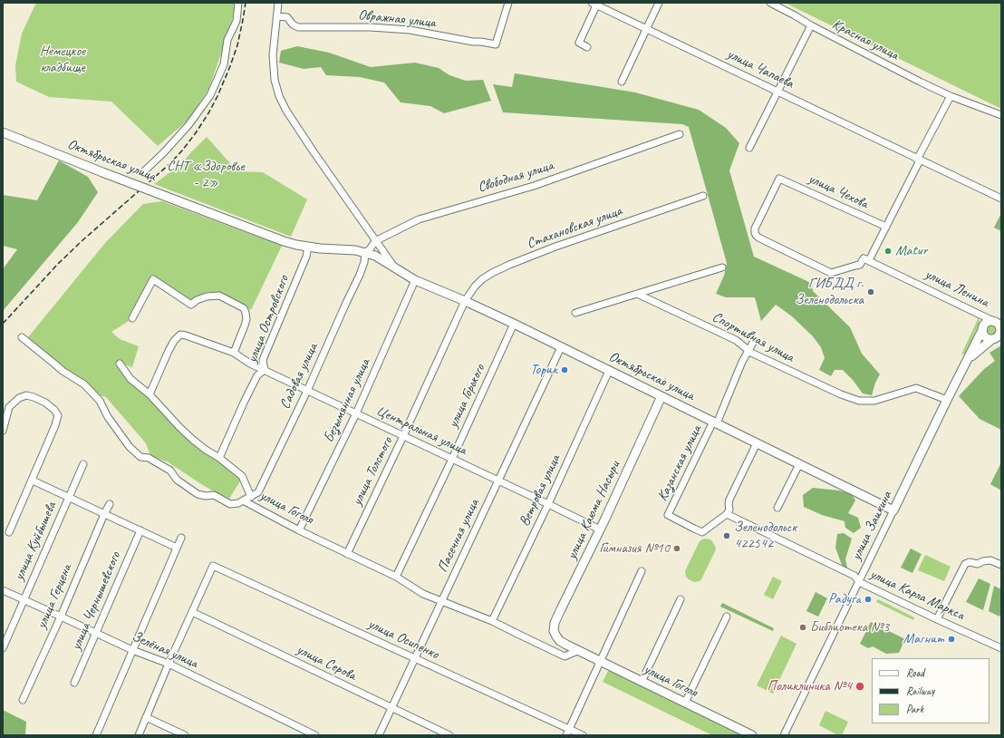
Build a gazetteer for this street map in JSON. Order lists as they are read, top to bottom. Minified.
{"streets":{"main road":["Октябрьская улица","улица Гоголя","улица Каюма Насыри","улица Заикина"],"street":["Овражная улица","Красная улица","улица Чапаева","Свободная улица","улица Чехова","Стахановская улица","улица Ленина","улица Островского","Спортивная улица","Садовая улица","улица Горького","Безымянная улица","Центральная улица","Казанская улица","улица Толстого","Ветровая улица","Пасечная улица","улица Куйбышева","улица Карла Маркса","улица Герцена","улица Чернышевского","улица Осипенко","Зелёная улица","улица Серова"]},"crossings":[["Овражная улица","Октябрьская улица"],["Октябрьская улица","Свободная улица"],["Октябрьская улица","Стахановская улица"],["Октябрьская улица","улица Островского"],["Октябрьская улица","Садовая улица"],["Октябрьская улица","улица Горького"],["Октябрьская улица","Безымянная улица"],["Октябрьская улица","Казанская улица"],["Октябрьская улица","улица Толстого"],["Октябрьская улица","Ветровая улица"],["Октябрьская улица","улица Каюма Насыри"],["Октябрьская улица","улица Заикина"],["Октябрьская улица","Пасечная улица"],["Свободная улица","Садовая улица"],["улица Чехова","улица Ленина"],["Стахановская улица","улица Толстого"],["улица Ленина","улица Заикина"],["улица Островского","Центральная улица"],["Спортивная улица","Казанская улица"],["Спортивная улица","улица Заикина"],["Садовая улица","Центральная улица"],["Садовая улица","улица Гоголя"],["улица Горького","Центральная улица"],["улица Горького","улица Гоголя"],["Безымянная улица","Центральная улица"],["Безымянная улица","улица Гоголя"],["Центральная улица","улица Толстого"],["Центральная улица","Ветровая улица"],["Центральная улица","улица Каюма Насыри"],["Центральная улица","Пасечная улица"],["Казанская улица","улица Карла Маркса"],["улица Толстого","улица Гоголя"],["Ветровая улица","улица Гоголя"],["улица Гоголя","улица Каюма Насыри"],["улица Гоголя","Пасечная улица"],["улица Заикина","улица Карла Маркса"],["Пасечная улица","улица Осипенко"],["Пасечная улица","улица Серова"],["улица Куйбышева","Зелёная улица"],["улица Герцена","Зелёная улица"],["улица Чернышевского","Зелёная улица"],["улица Осипенко","улица Серова"]],"parks":["Немецкое кладбище","СНТ «Здоровье - 2»"],"places":["Matur","ГИБДД г. Зеленодольска","Торик","Зеленодольск 422542","Гимназия №10","Радуга","Библиотека №3","Магнит","Поликлиника №4"],"legend":["Road","Railway","Park"]}
